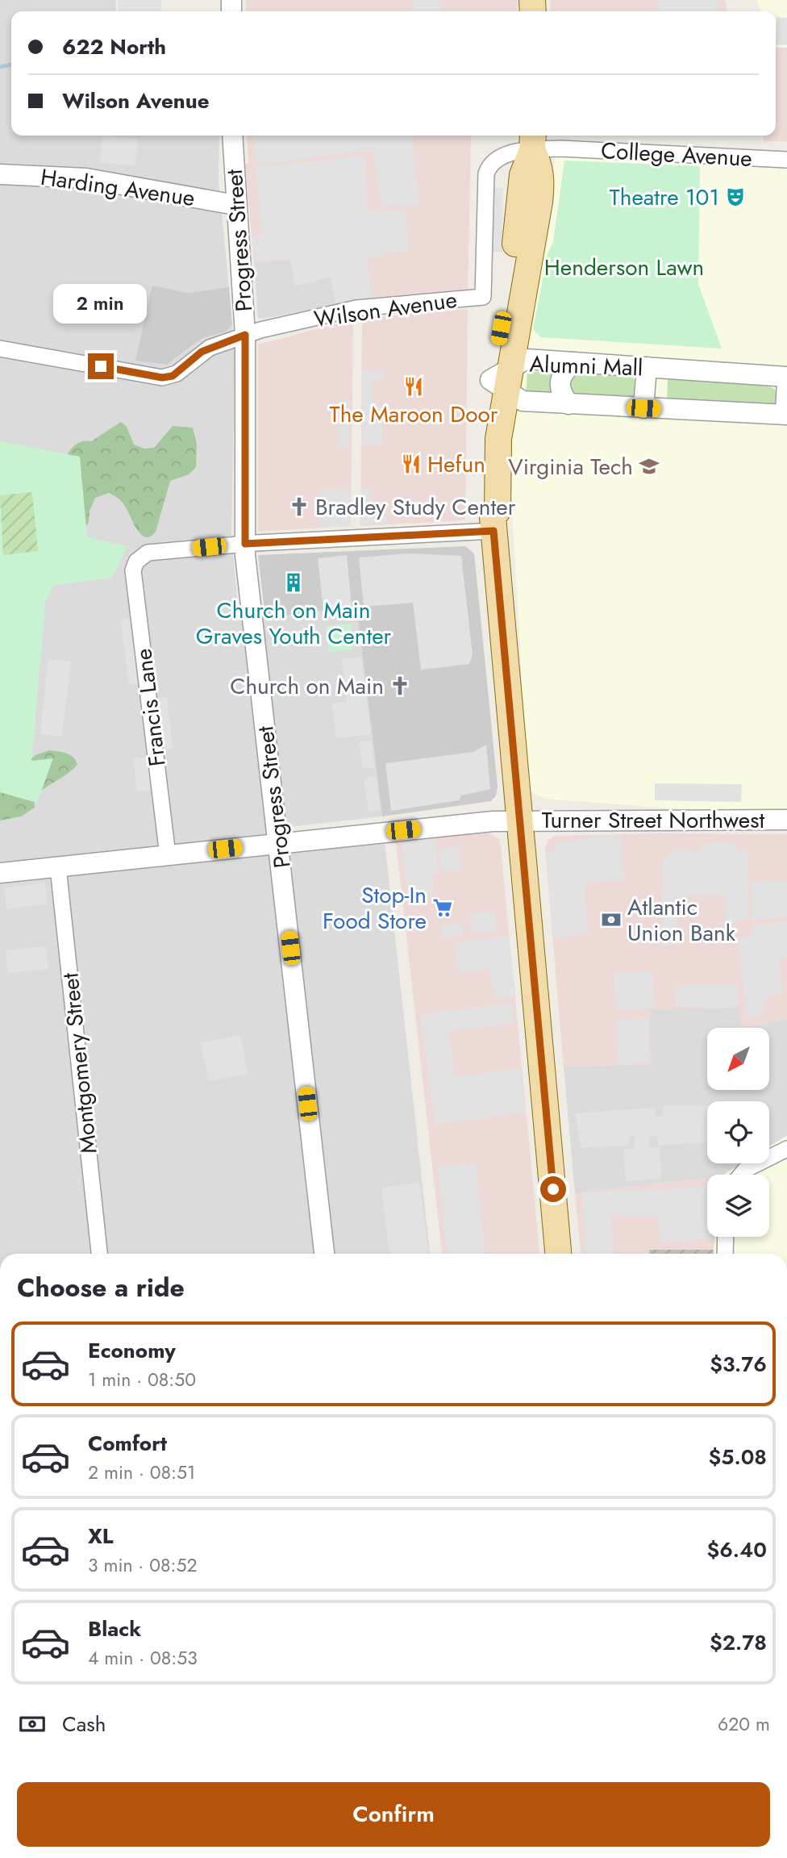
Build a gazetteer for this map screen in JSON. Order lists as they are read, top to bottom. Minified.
{"streets":{"street":["College Avenue","Harding Avenue","Progress Street","Wilson Avenue","Alumni Mall","Francis Lane","Turner Street Northwest","Montgomery Street"]},"crossings":[["College Avenue","Wilson Avenue"],["Harding Avenue","Progress Street"],["Progress Street","Wilson Avenue"],["Progress Street","Francis Lane"],["Progress Street","Turner Street Northwest"],["Francis Lane","Turner Street Northwest"],["Turner Street Northwest","Montgomery Street"]],"parks":["Henderson Lawn"],"places":{"theatre":["Theatre 101"],"restaurant":["The Maroon Door","Hefun"],"school or university":["Virginia Tech"],"church":["Bradley Study Center","Church on Main"],"building":["Church on Main Graves Youth Center"],"supermarket":["Stop-In Food Store"],"bank":["Atlantic Union Bank"]},"north":"bottom left","page":{"banner":["622 North","Wilson Avenue"],"bubble":"2 min","heading":"Choose a ride","list":[{"name":"Economy","note":"1 min · 08:50","value":"$3.76"},{"name":"Comfort","note":"2 min · 08:51","value":"$5.08"},{"name":"XL","note":"3 min · 08:52","value":"$6.40"},{"name":"Black","note":"4 min · 08:53","value":"$2.78"}],"pay":["Cash","620 m"],"buttons":"Confirm"}}
